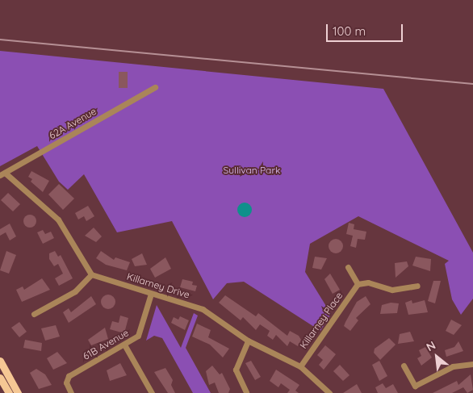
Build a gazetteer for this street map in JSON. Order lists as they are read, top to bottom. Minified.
{"streets":{"street":["62A Avenue","Killarney Drive","Killarney Place","61B Avenue"]},"crossings":[["Killarney Drive","Killarney Place"],["Killarney Drive","61B Avenue"]],"parks":["Sullivan Park"],"scale_bar":"100 m","north":"top left"}
